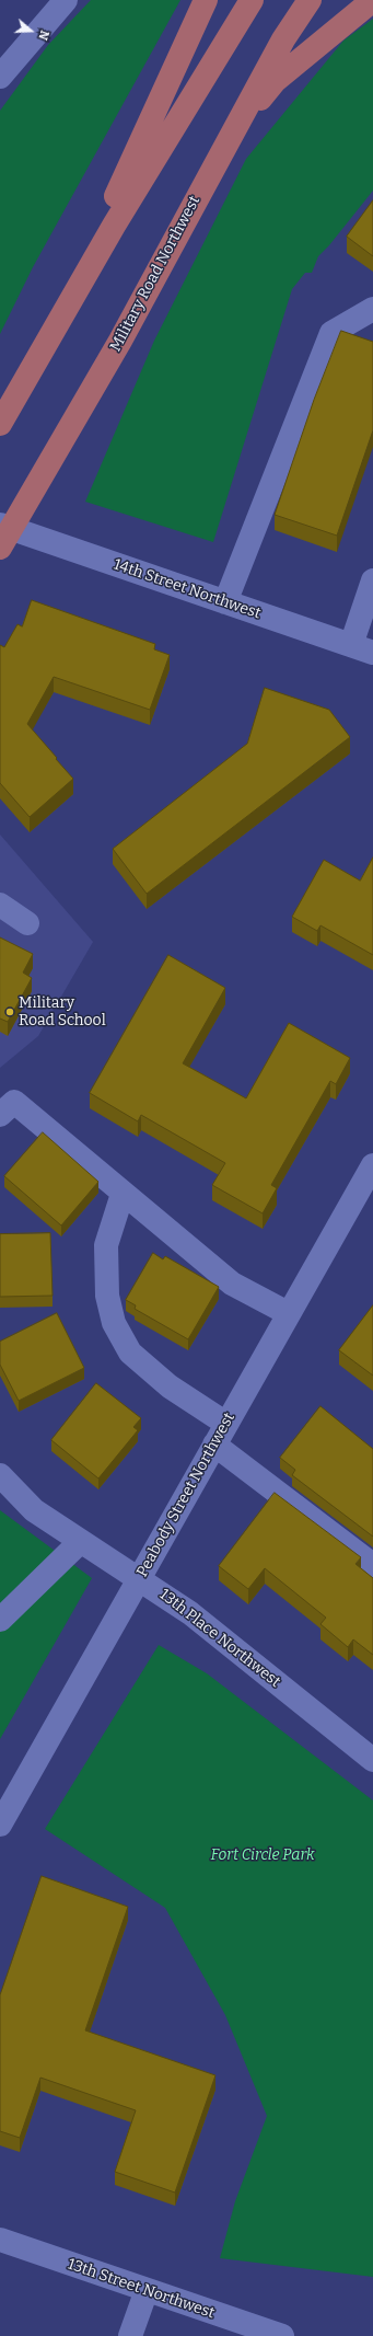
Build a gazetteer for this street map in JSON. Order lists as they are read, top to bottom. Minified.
{"streets":{"main road":["Military Road Northwest"],"street":["14th Street Northwest","Peabody Street Northwest","13th Place Northwest","13th Street Northwest"]},"crossings":[["Military Road Northwest","14th Street Northwest"],["Peabody Street Northwest","13th Place Northwest"]],"parks":["Fort Circle Park"],"places":["Military Road School"],"north":"right"}
